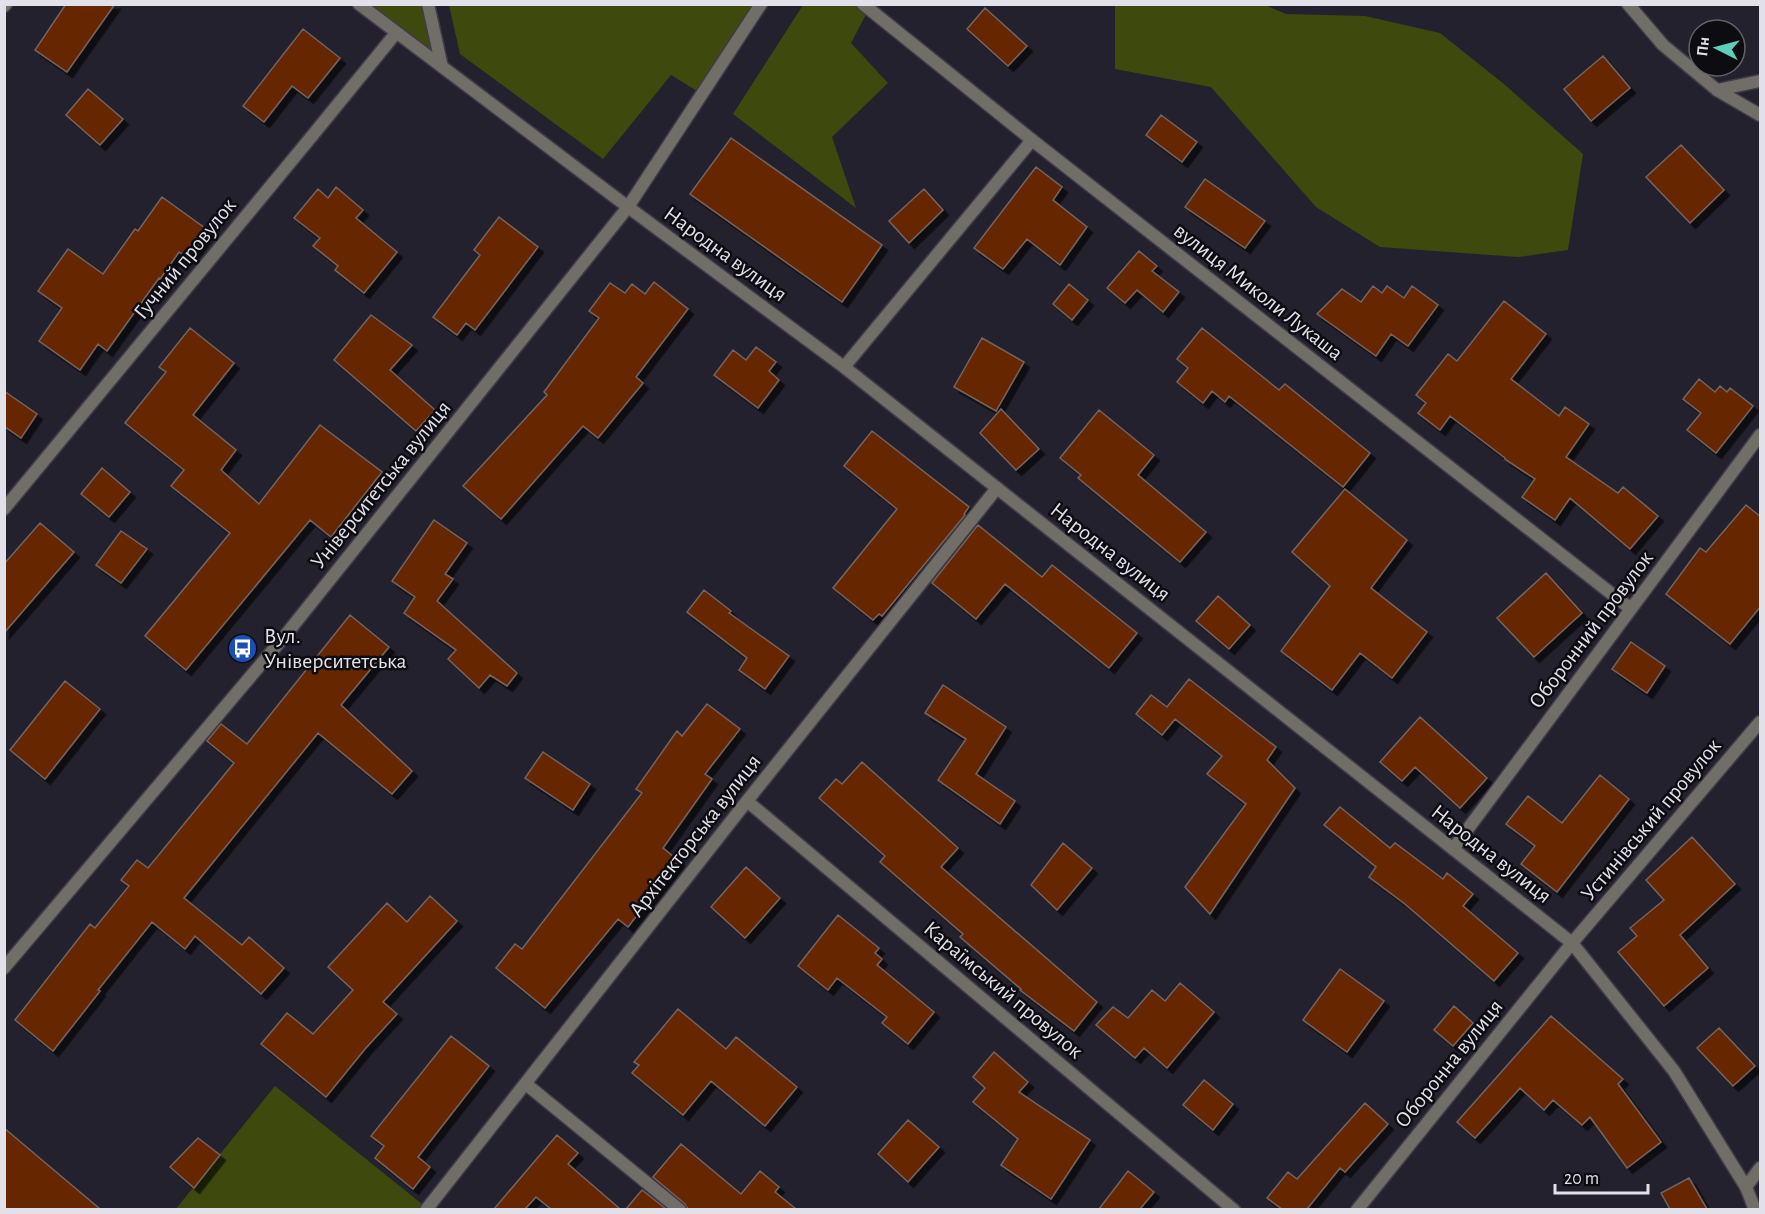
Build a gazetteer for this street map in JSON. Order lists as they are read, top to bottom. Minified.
{"streets":{"street":["Народна вулиця","Гучний провулок","вулиця Миколи Лукаша","Університетська вулиця","Оборонний провулок","Устинівський провулок","Архітекторська вулиця","Караїмський провулок","Оборонна вулиця"]},"crossings":[["Народна вулиця","Гучний провулок"],["Народна вулиця","Університетська вулиця"],["Народна вулиця","Оборонний провулок"],["Народна вулиця","Устинівський провулок"],["Народна вулиця","Архітекторська вулиця"],["Народна вулиця","Оборонна вулиця"],["вулиця Миколи Лукаша","Оборонний провулок"],["Устинівський провулок","Оборонна вулиця"],["Архітекторська вулиця","Караїмський провулок"]],"places":{"bus stop":["Вул. Університетська"]},"scale_bar":"20 m","north":"left"}
